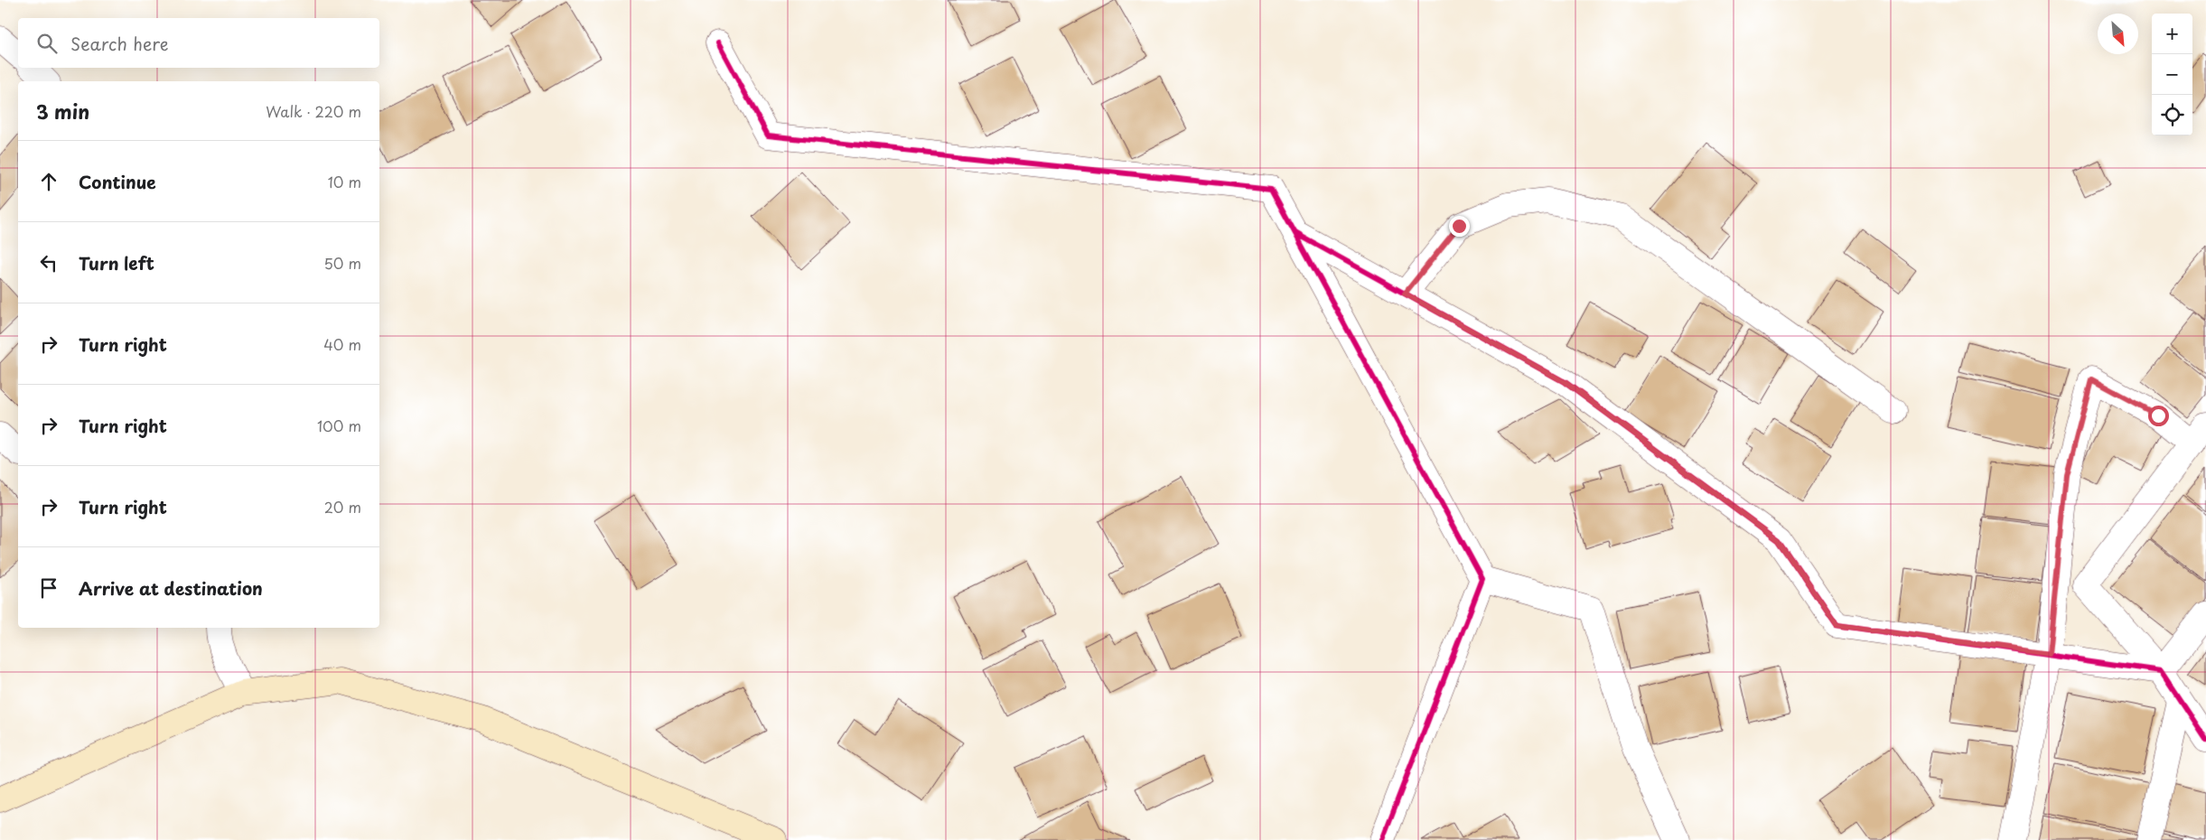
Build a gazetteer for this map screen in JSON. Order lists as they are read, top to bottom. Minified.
{"north":"bottom right","page":{"map_buttons":["+","−"],"search":"Search here","heading":["3 min","Walk · 220 m"],"list":[["Continue","10 m"],["Turn left","50 m"],["Turn right","40 m"],["Turn right","100 m"],["Turn right","20 m"],"Arrive at destination"]}}
